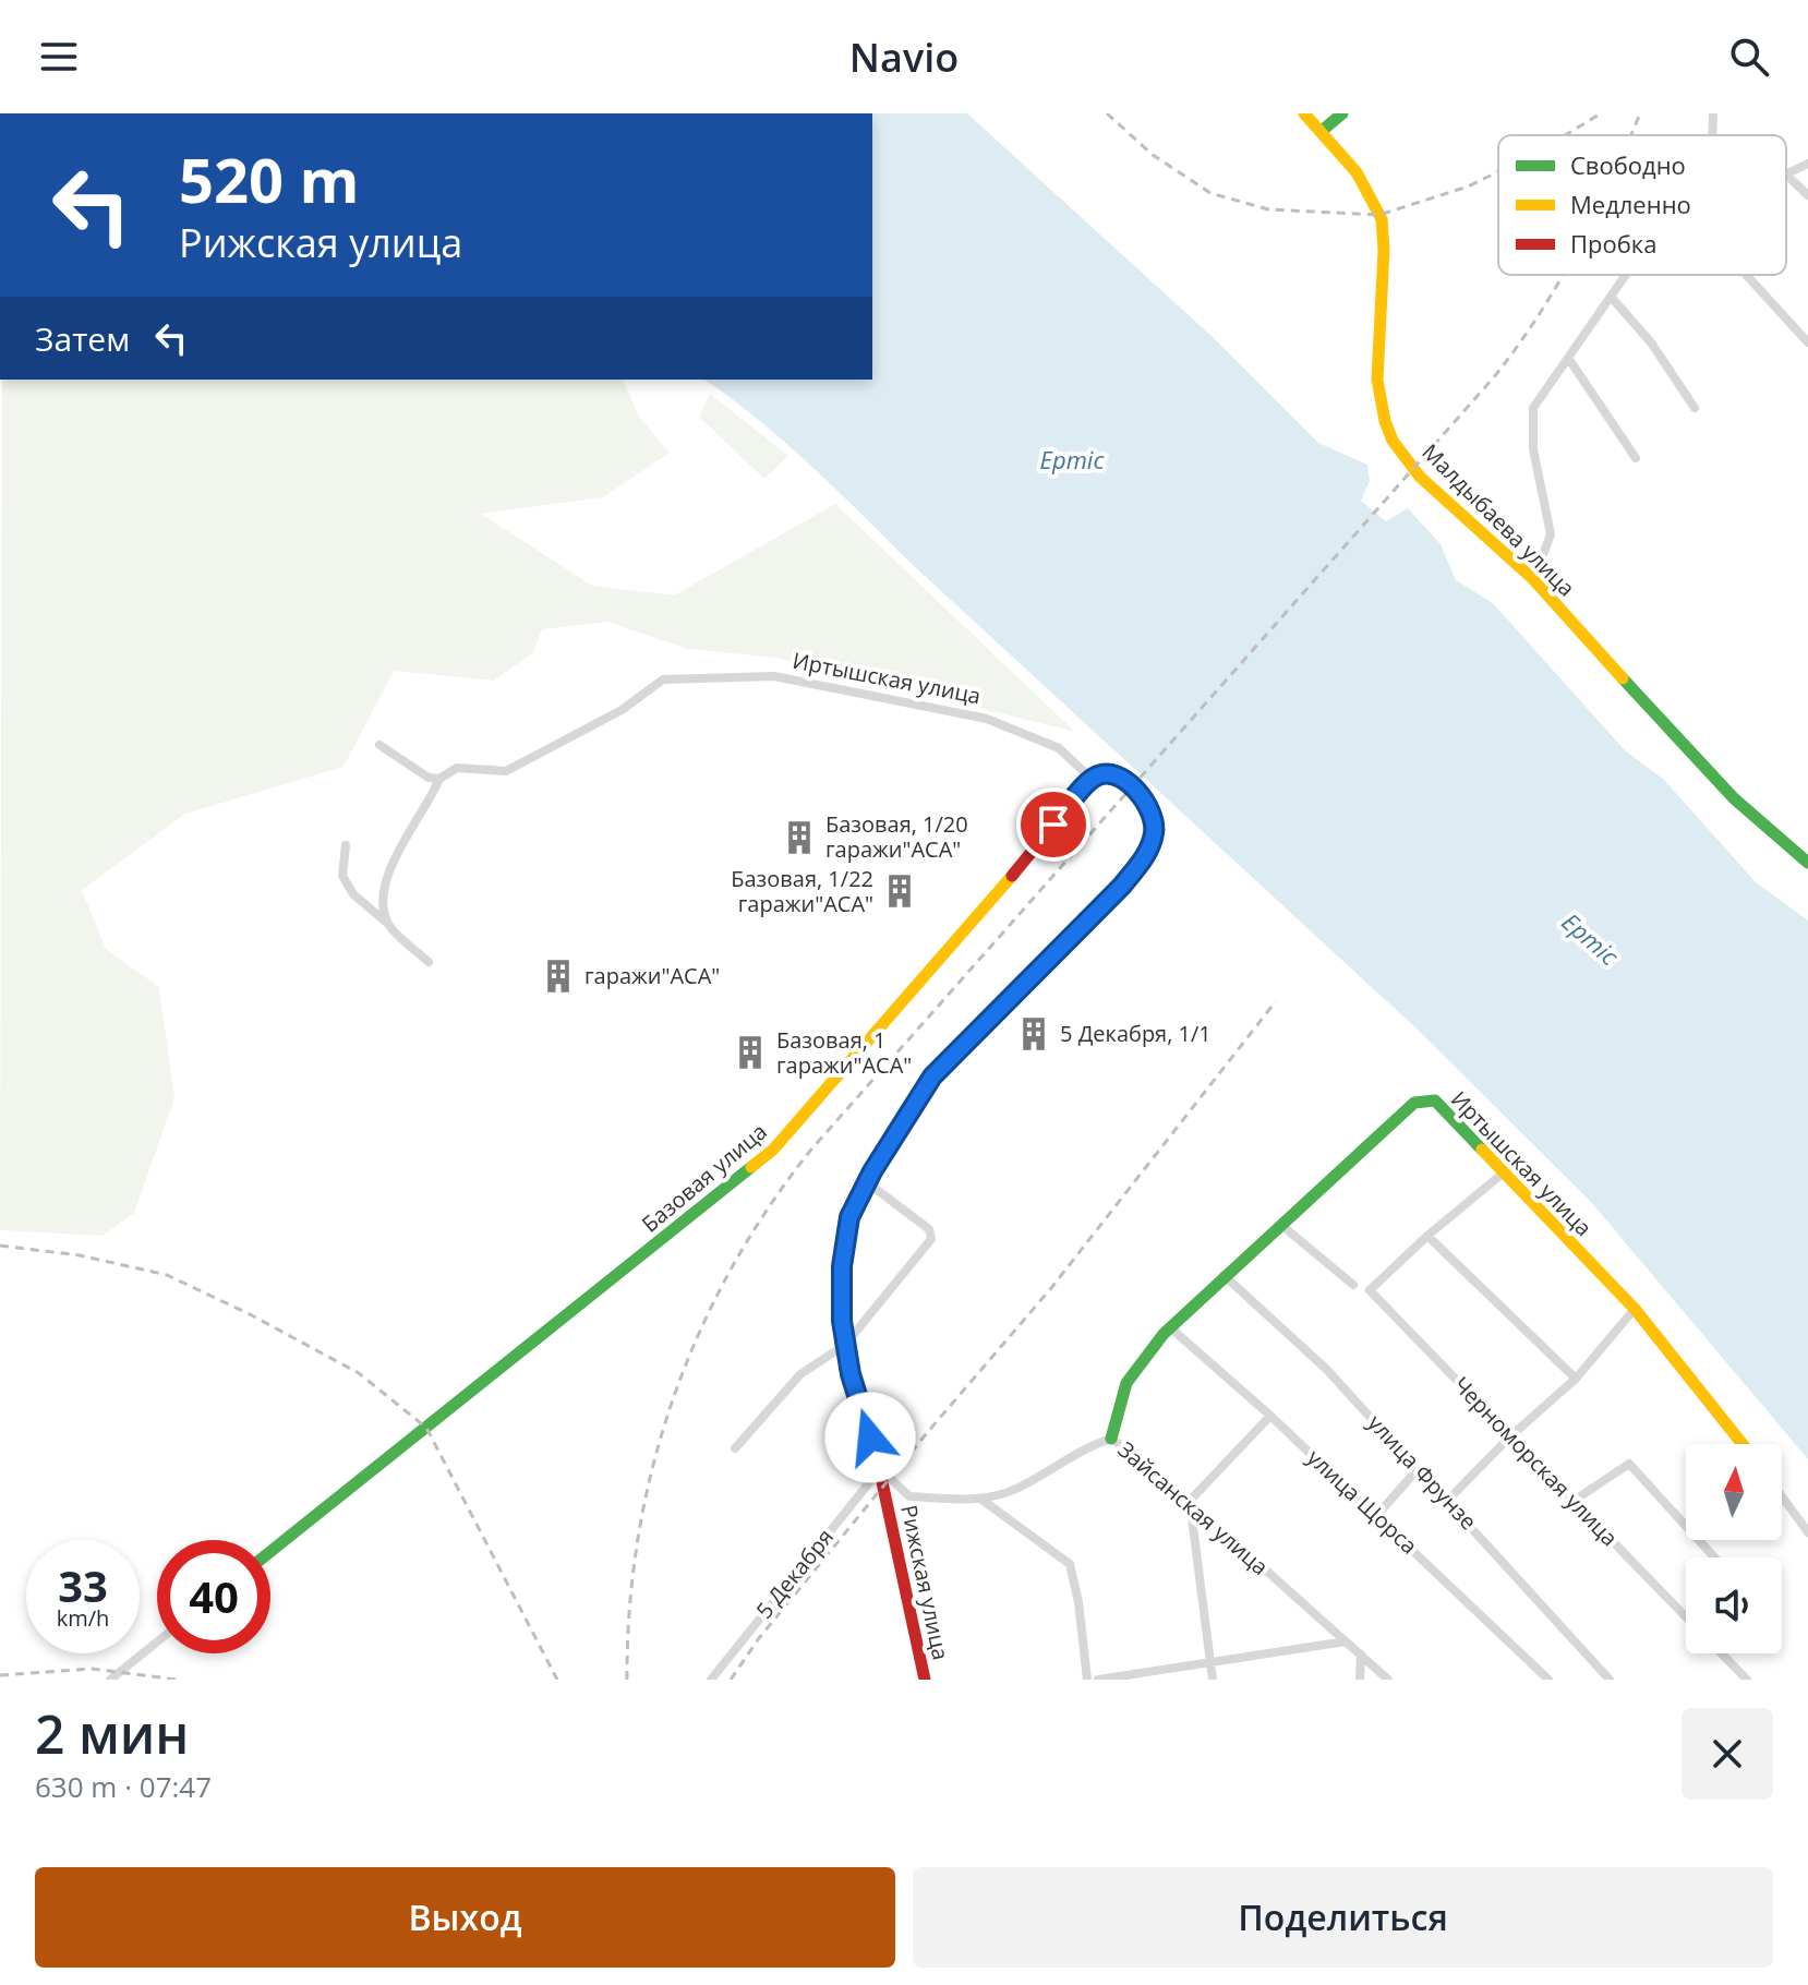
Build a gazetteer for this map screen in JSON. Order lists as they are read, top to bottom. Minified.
{"streets":{"street":["Малдыбаева улица","Иртышская улица","Базовая улица","Черноморская улица","улица Фрунзе","улица Щорса","Зайсанская улица","5 Декабря","Рижская улица"]},"crossings":[["Иртышская улица","Базовая улица"],["Иртышская улица","улица Фрунзе"],["Иртышская улица","улица Щорса"],["Иртышская улица","Зайсанская улица"],["Иртышская улица","Рижская улица"],["Базовая улица","Рижская улица"],["Зайсанская улица","5 Декабря"],["Зайсанская улица","Рижская улица"],["5 Декабря","Рижская улица"]],"water":["Ертіс"],"places":{"building":["Базовая, 1/20 гаражи\"ACА\"","Базовая, 1/22 гаражи\"ACА\"","гаражи\"ACА\"","5 Декабря, 1/1","Базовая, 1 гаражи\"ACА\""]},"legend":["Свободно","Медленно","Пробка"],"north":"top","page":{"header":"Navio","turn":["520 m","Рижская улица"],"then":"Затем","speed":"33 km/h","limit":"40","heading":["2 мин","630 m · 07:47"],"buttons":["Выход","Поделиться"]}}
